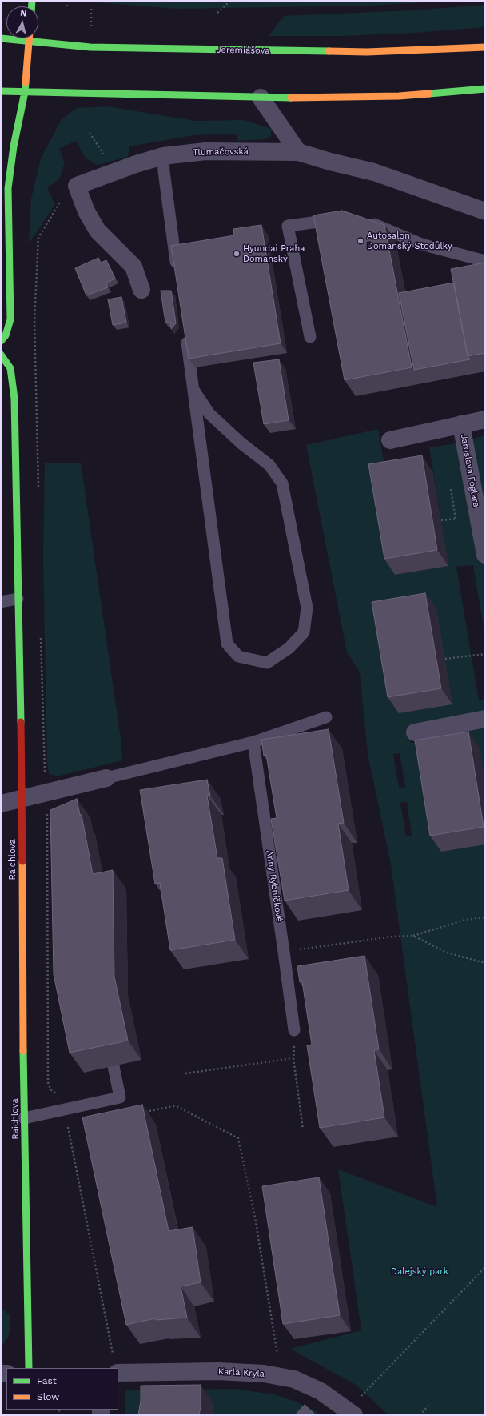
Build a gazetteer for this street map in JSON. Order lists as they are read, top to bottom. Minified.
{"streets":{"street":["Jeremiášova","Tlumačovská","Jaroslava Foglara","Raichlova","Karla Kryla"],"lane":["Anny Rybníčkové"]},"parks":["Dalejský park"],"places":["Autosalon Domanský Stodůlky","Hyundai Praha Domanský"],"legend":["Fast","Slow"],"north":"top"}
